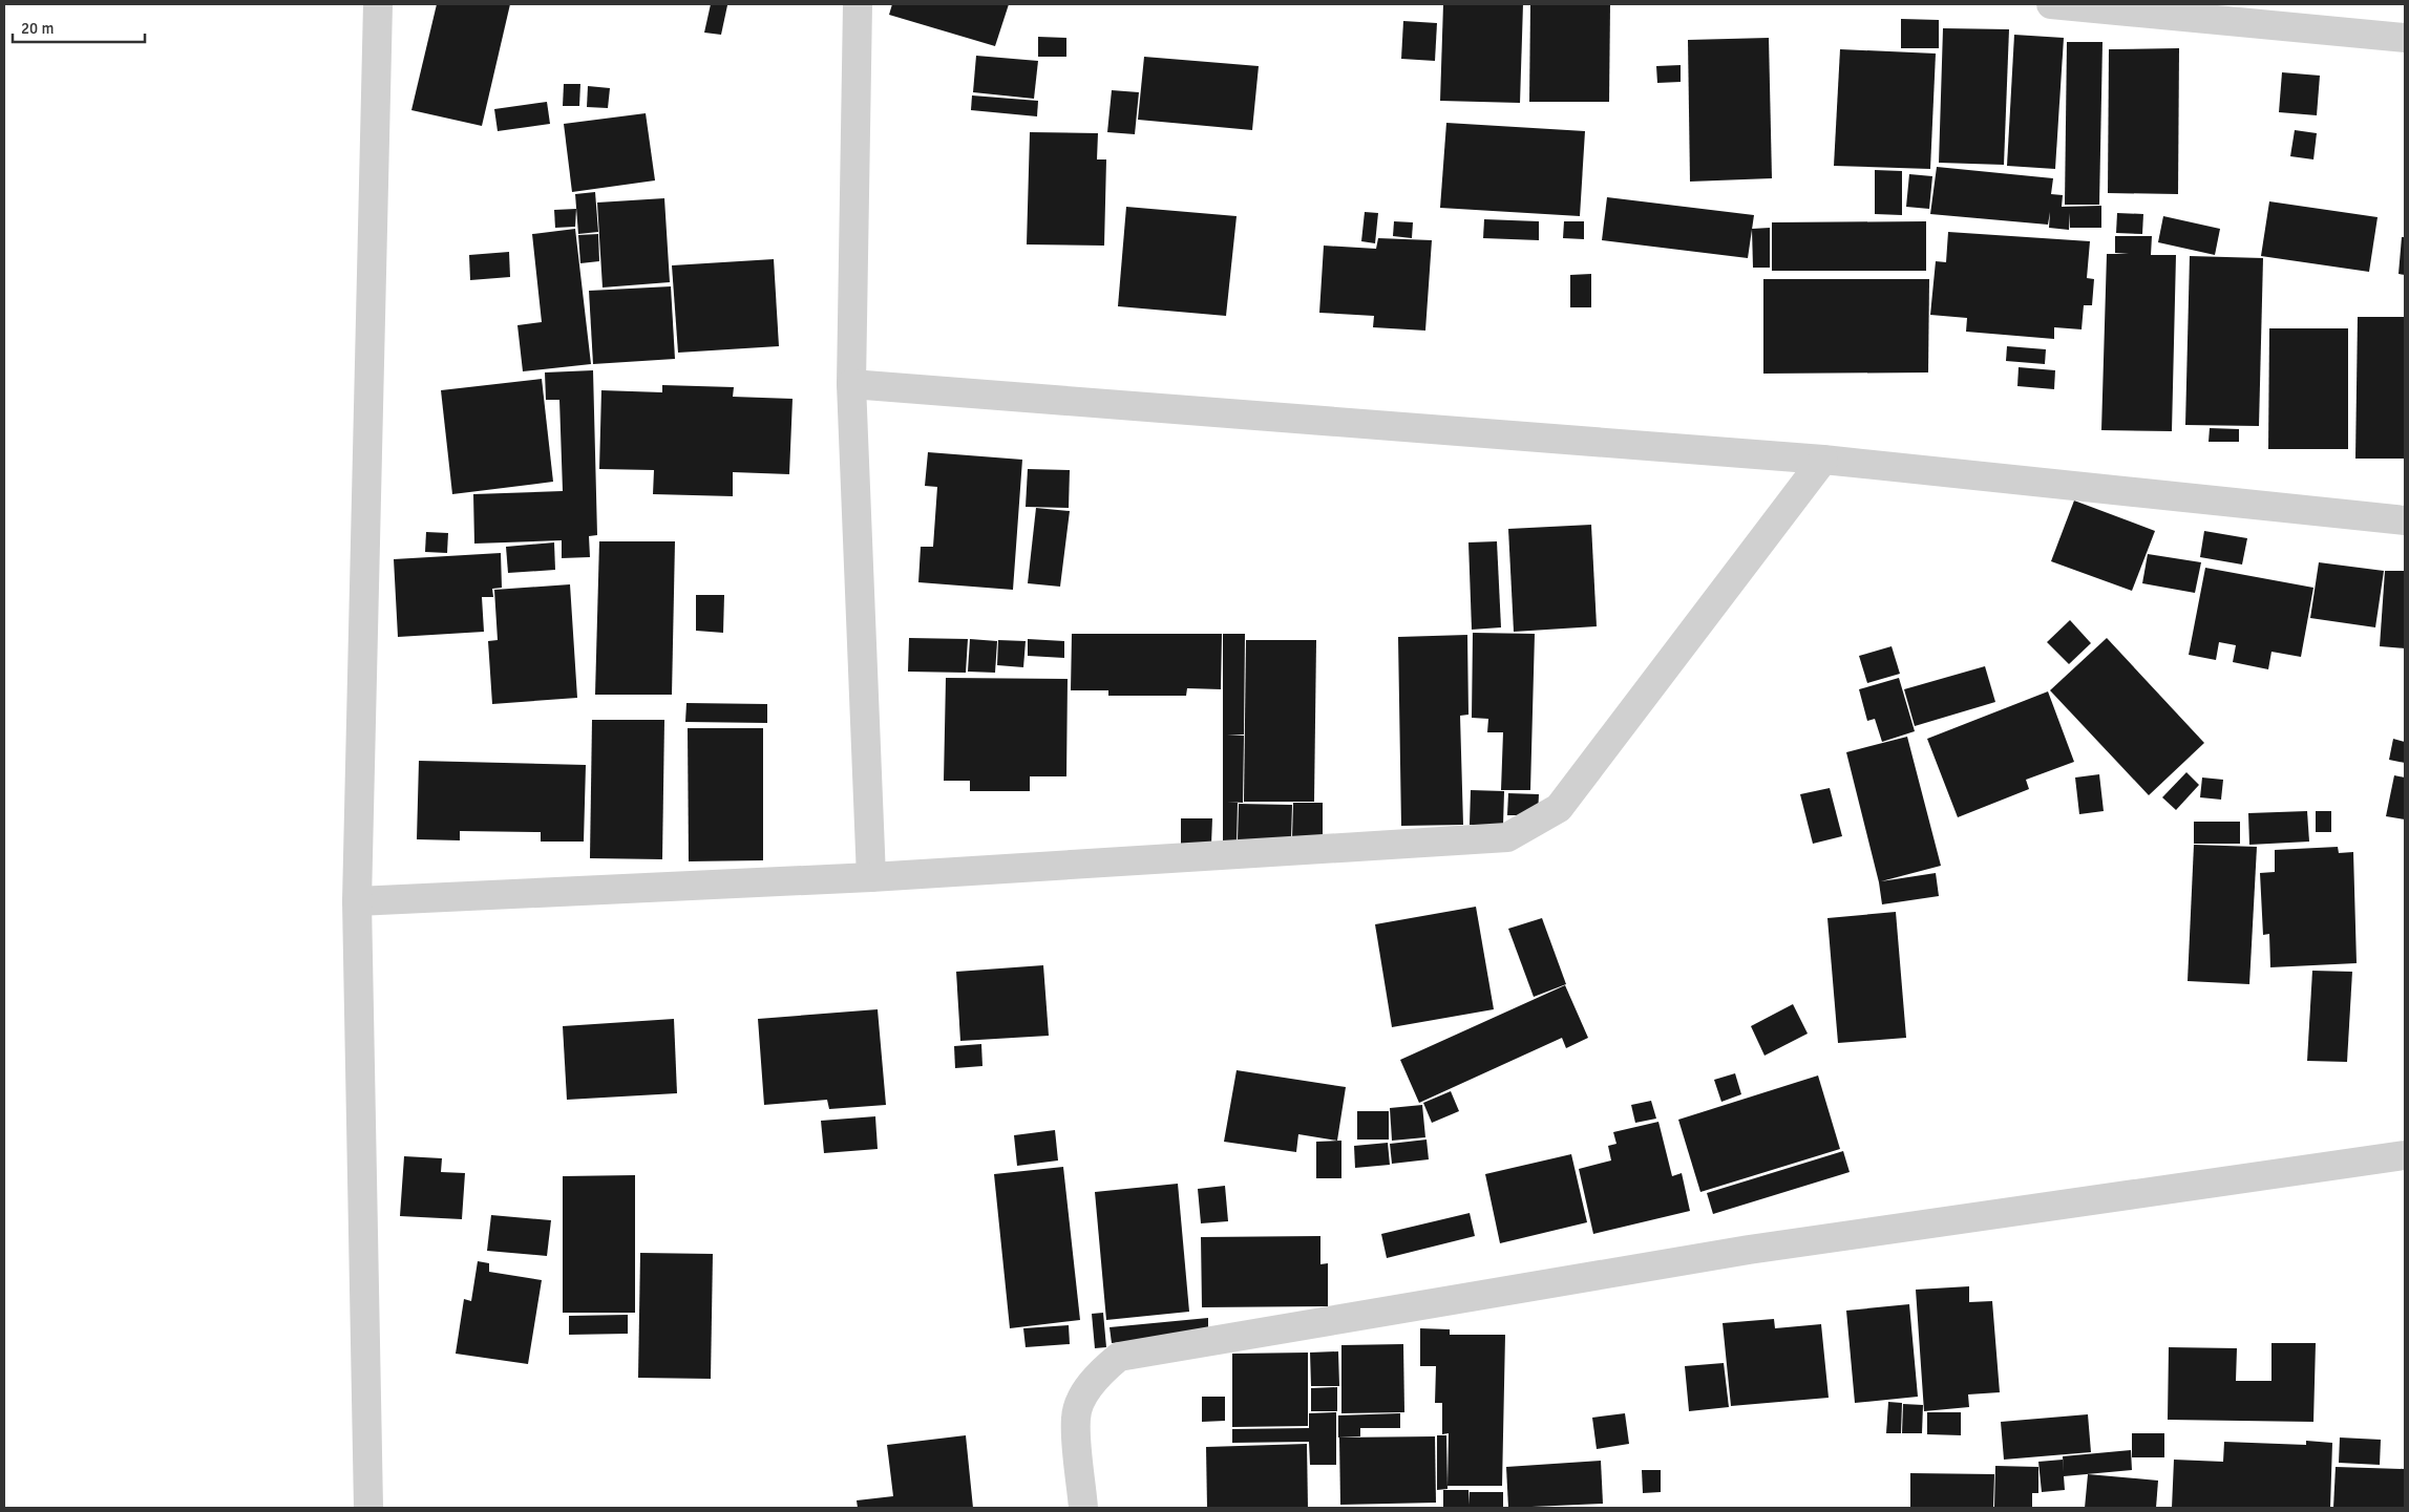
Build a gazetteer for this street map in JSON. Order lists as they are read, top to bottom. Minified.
{"scale_bar":"20 m"}
